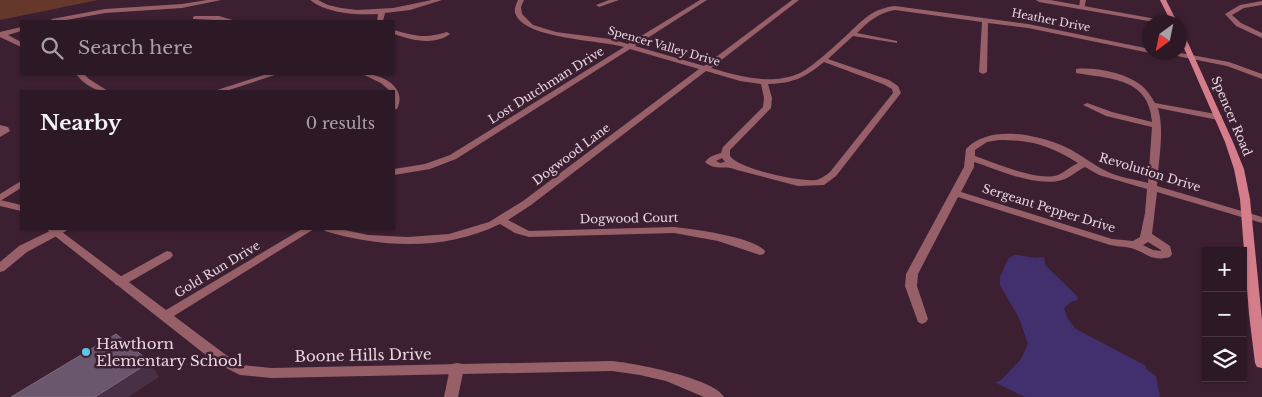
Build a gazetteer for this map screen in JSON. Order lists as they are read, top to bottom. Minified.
{"streets":{"main road":["Spencer Road"],"street":["Heather Drive","Spencer Valley Drive","Lost Dutchman Drive","Dogwood Lane","Revolution Drive","Sergeant Pepper Drive","Dogwood Court","Gold Run Drive","Boone Hills Drive"]},"crossings":[["Heather Drive","Spencer Valley Drive"],["Spencer Valley Drive","Lost Dutchman Drive"],["Spencer Valley Drive","Dogwood Lane"],["Spencer Road","Revolution Drive"],["Dogwood Lane","Dogwood Court"],["Revolution Drive","Sergeant Pepper Drive"],["Gold Run Drive","Boone Hills Drive"]],"places":["Hawthorn Elementary School"],"north":"bottom left","page":{"search":"Search here","heading":["Nearby","0 results"],"map_buttons":["+","−"]}}
